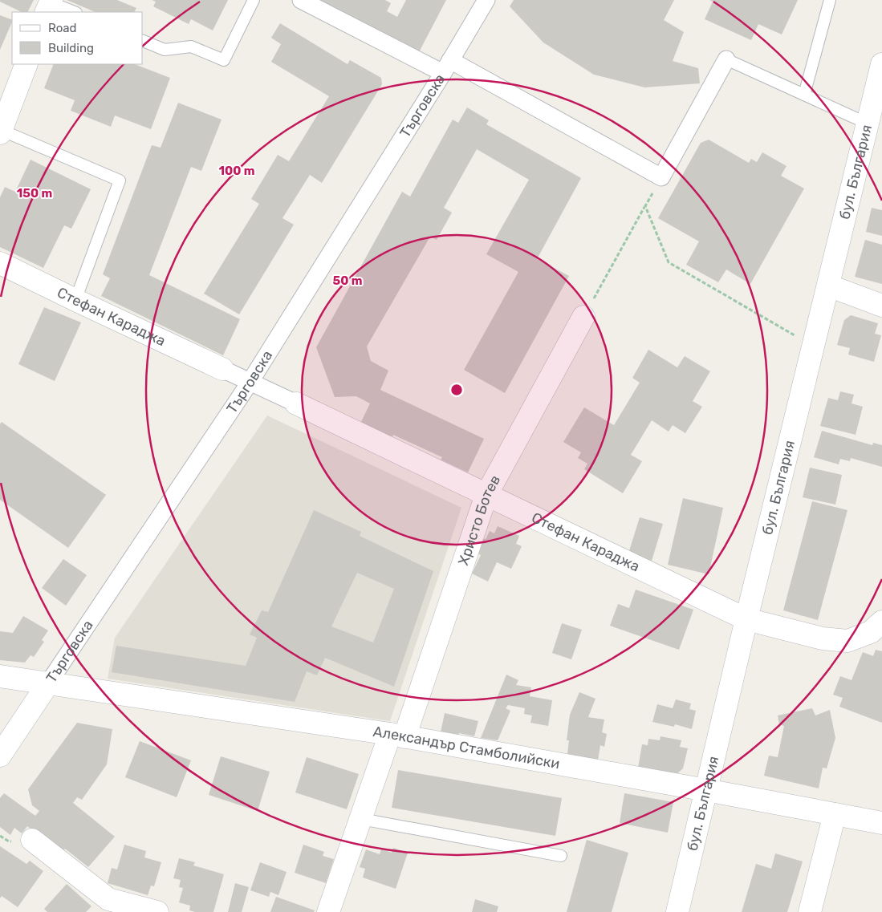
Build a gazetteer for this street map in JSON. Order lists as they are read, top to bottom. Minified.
{"streets":{"street":["Търговска","бул. България","Стефан Караджа","Христо Ботев","Александър Стамболийски"]},"crossings":[["Търговска","Александър Стамболийски"],["бул. България","Стефан Караджа"],["бул. България","Александър Стамболийски"],["Стефан Караджа","Христо Ботев"],["Христо Ботев","Александър Стамболийски"]],"legend":["Road","Building"],"rings":["100 m","150 m","50 m"]}
